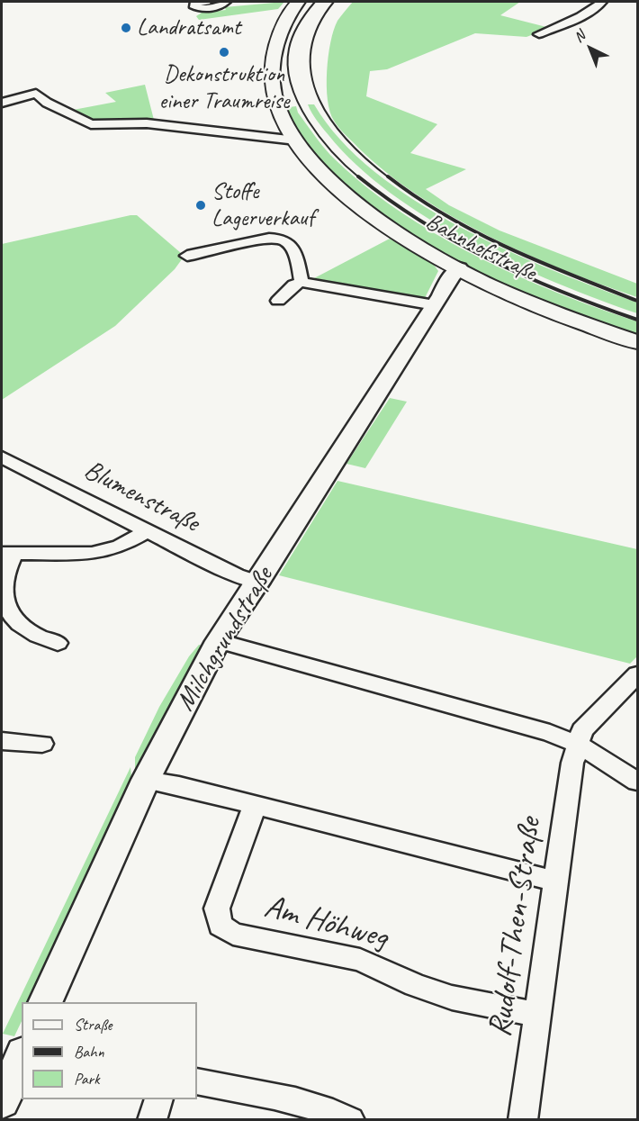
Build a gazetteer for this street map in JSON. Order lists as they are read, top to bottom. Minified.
{"streets":{"main road":["Bahnhofstraße"],"street":["Blumenstraße","Milchgrundstraße","Am Höhweg","Rudolf-Then-Straße"]},"crossings":[["Bahnhofstraße","Milchgrundstraße"],["Blumenstraße","Milchgrundstraße"],["Am Höhweg","Rudolf-Then-Straße"]],"places":["Landratsamt","Dekonstruktion einer Traumreise","Stoffe Lagerverkauf"],"legend":["Straße","Bahn","Park"],"north":"top left"}
